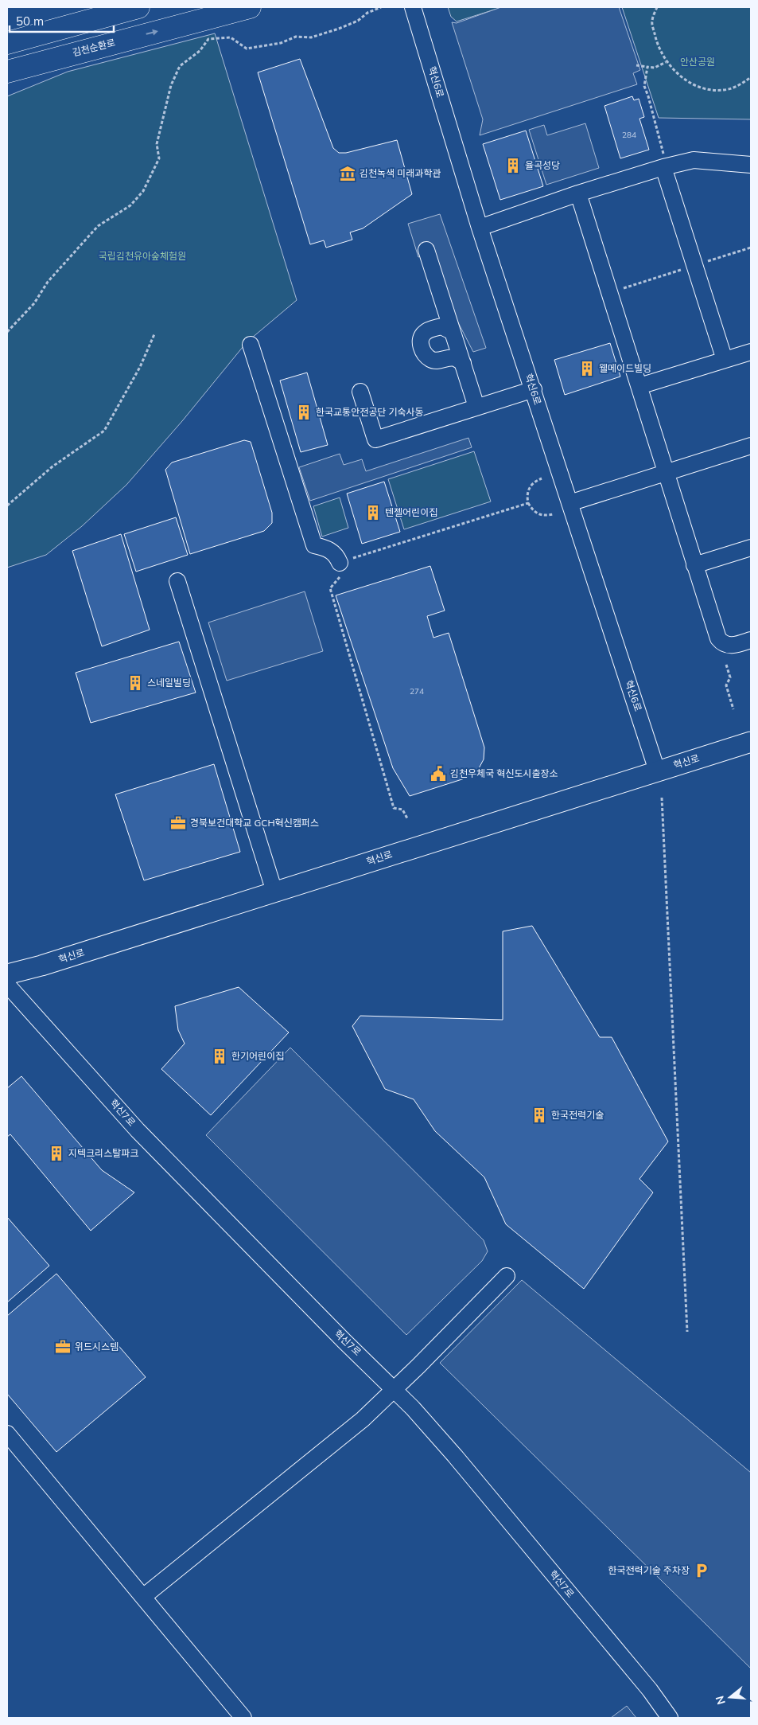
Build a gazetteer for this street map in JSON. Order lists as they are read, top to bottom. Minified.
{"streets":{"highway":["김천순환로"],"main road":["혁신로"],"street":["혁신6로","혁신7로"]},"crossings":[["혁신6로","혁신로"]],"parks":["안산공원","국립김천유아숲체험원"],"places":{"building":["율곡성당","웰메이드빌딩","한국교통안전공단 기숙사동","텐젤어린이집","스네일빌딩","한기어린이집","한국전력기술","지텍크리스탈파크"],"museum":["김천녹색 미래과학관"],"public building":["김천우체국 혁신도시출장소"],"office":["경북보건대학교 GCH혁신캠퍼스","위드시스템"],"parking":["한국전력기술 주차장"]},"house_numbers":["284","274"],"scale_bar":"50 m","north":"left"}
